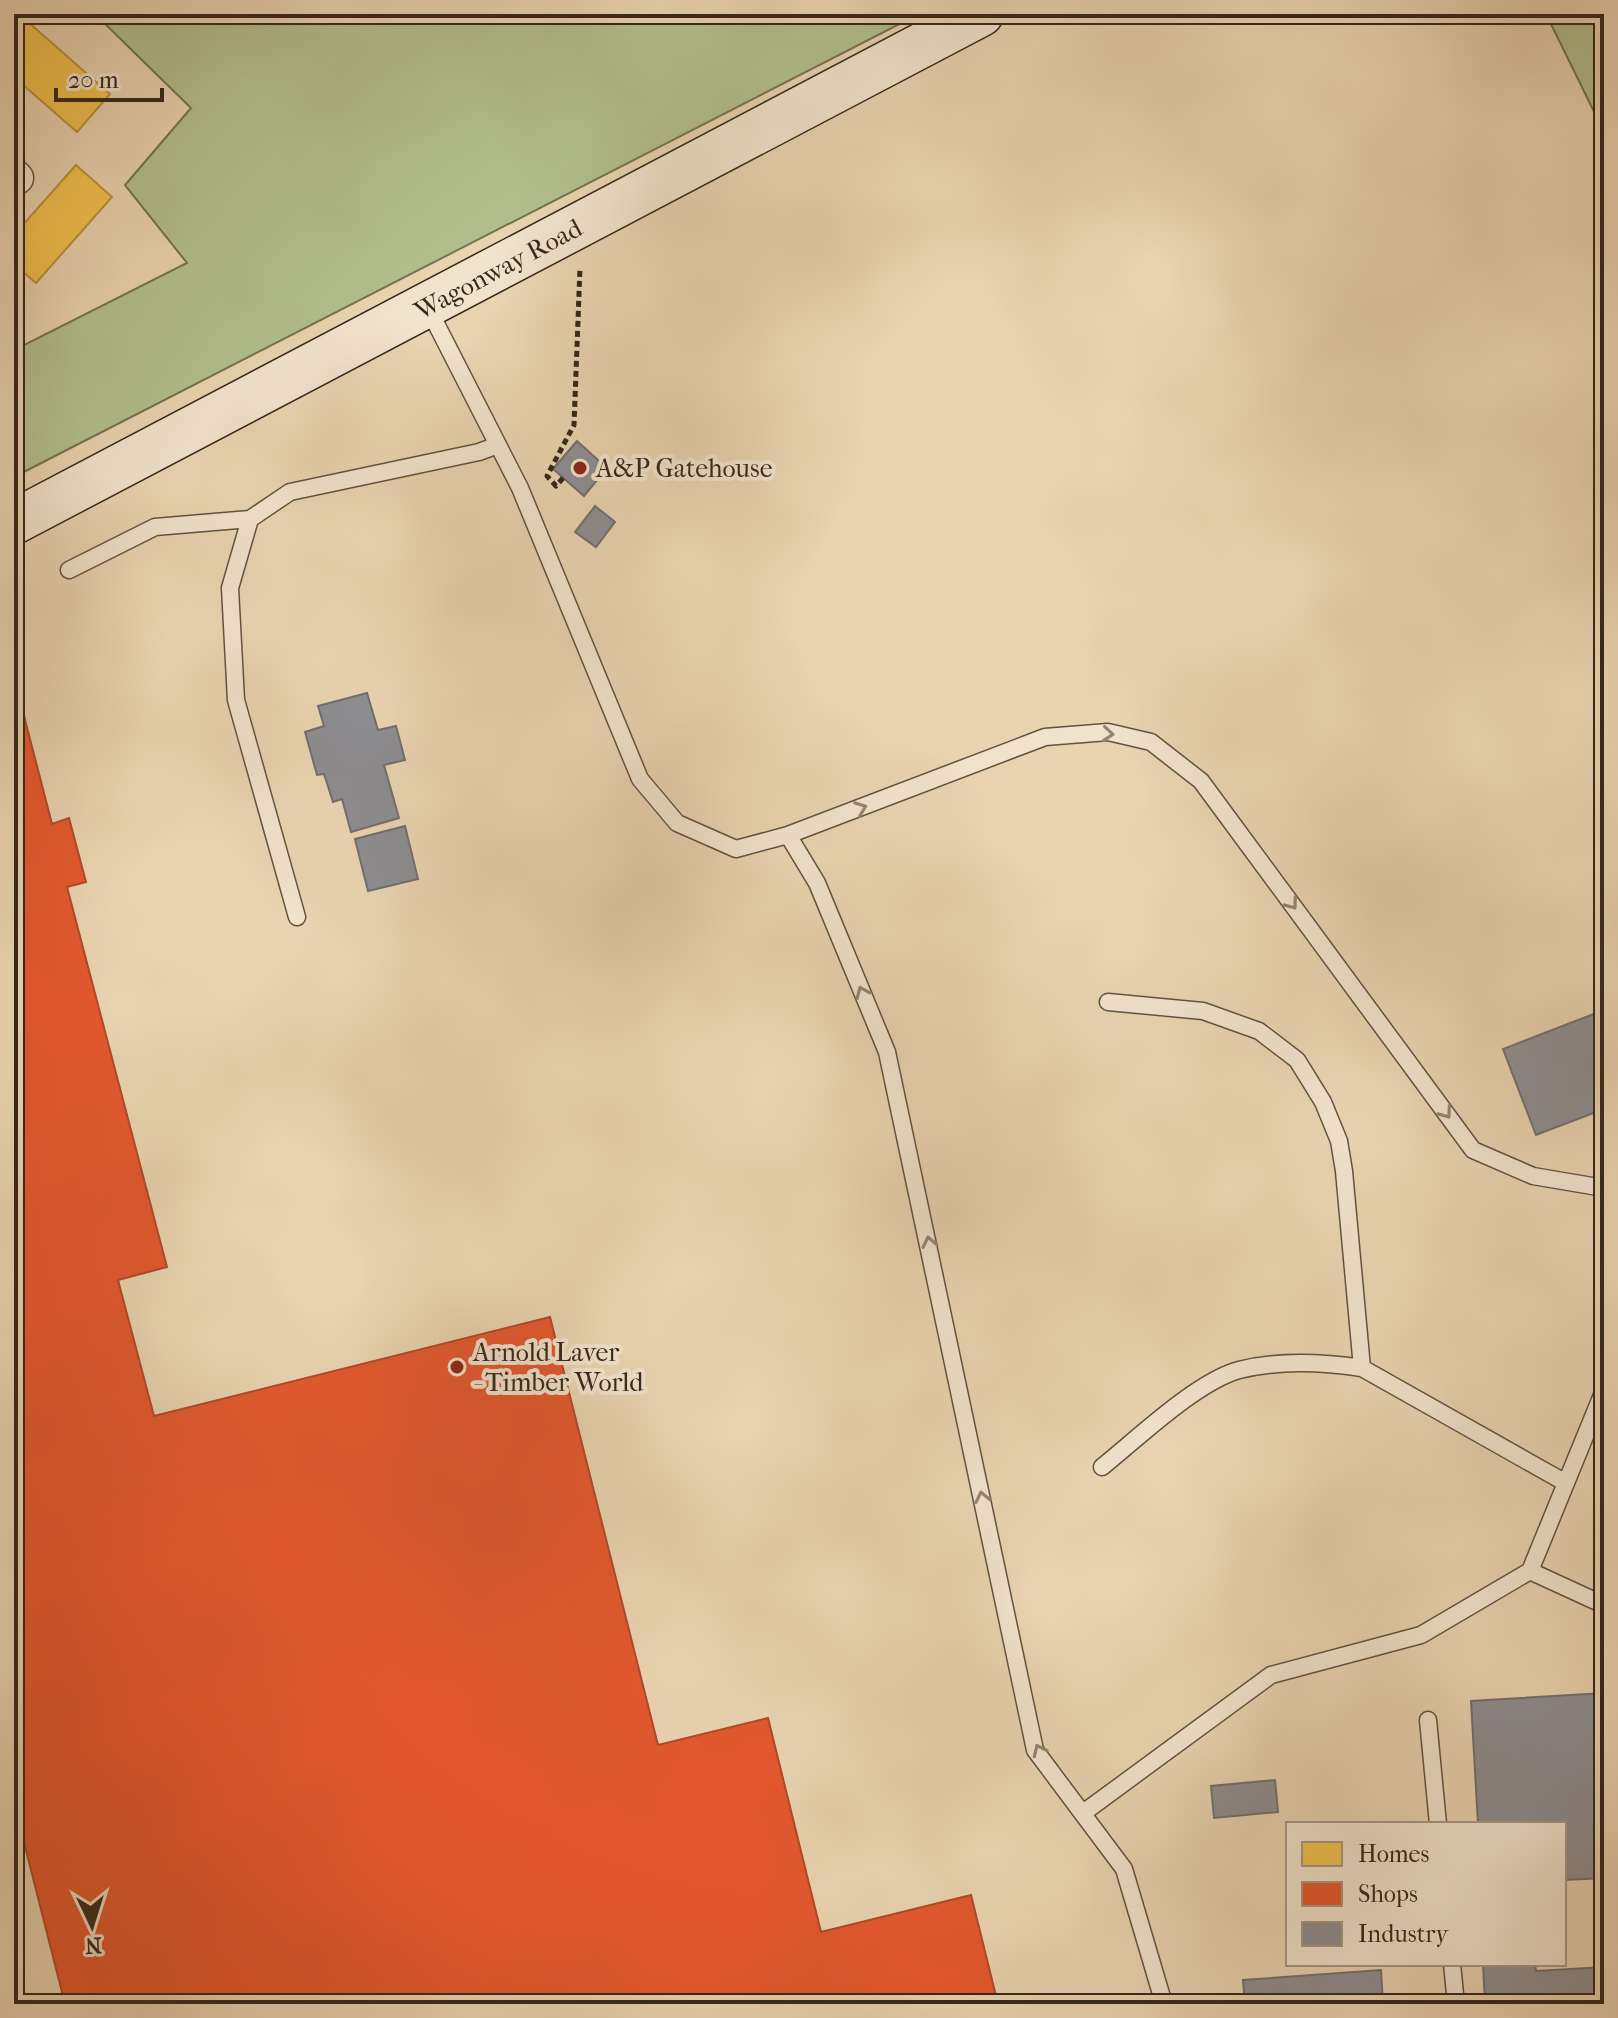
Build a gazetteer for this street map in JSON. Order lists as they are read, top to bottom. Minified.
{"streets":{"main road":["Wagonway Road"]},"places":["A&P Gatehouse","Arnold Laver - Timber World"],"legend":["Homes","Shops","Industry"],"scale_bar":"20 m","north":"bottom"}
